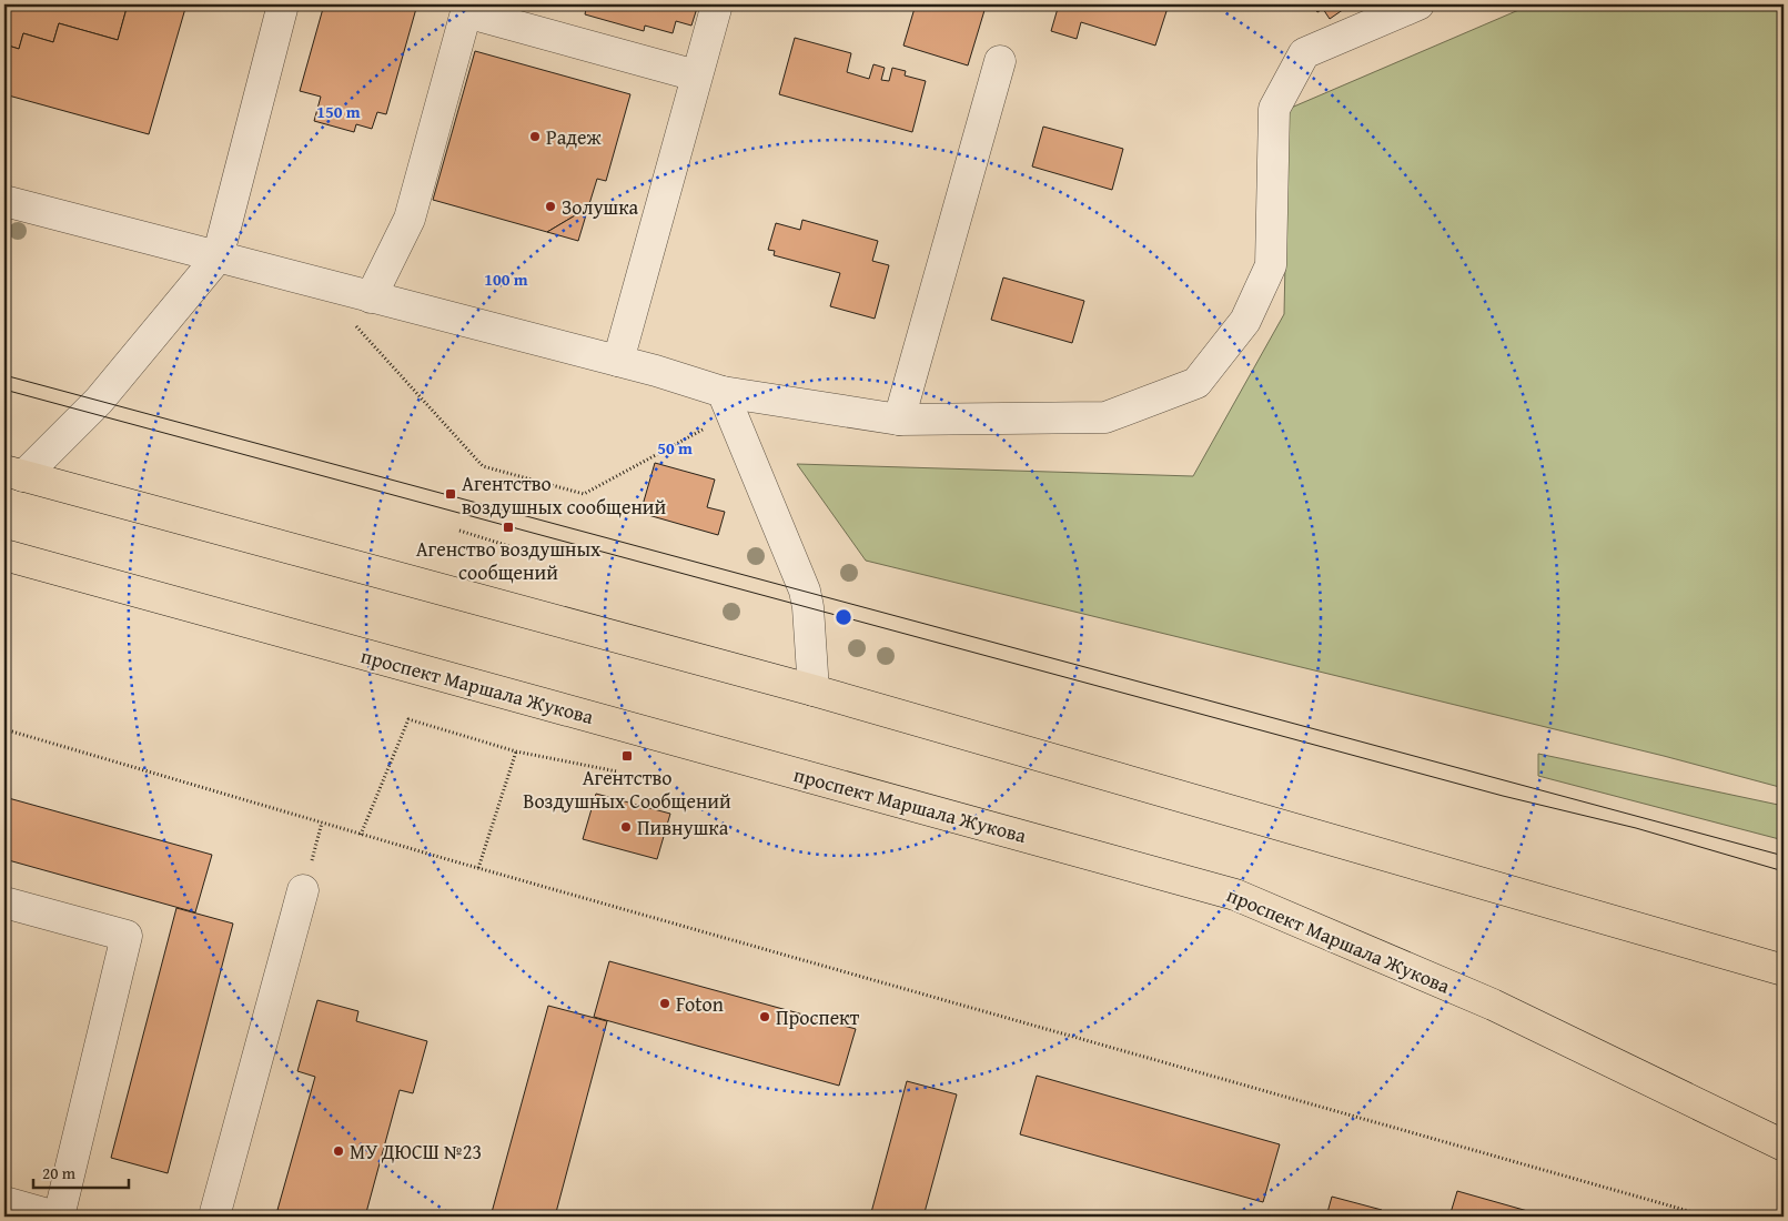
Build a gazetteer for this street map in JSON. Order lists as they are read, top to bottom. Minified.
{"streets":{"highway":["проспект Маршала Жукова"]},"places":{"other":["Радеж","Золушка","Пивнушка","Foton","Проспект","МУ ДЮСШ №23"],"transit":["Агентство воздушных сообщений","Агенство воздушных сообщений","Агентство Воздушных Сообщений"]},"scale_bar":"20 m","rings":["150 m","100 m","50 m"]}
